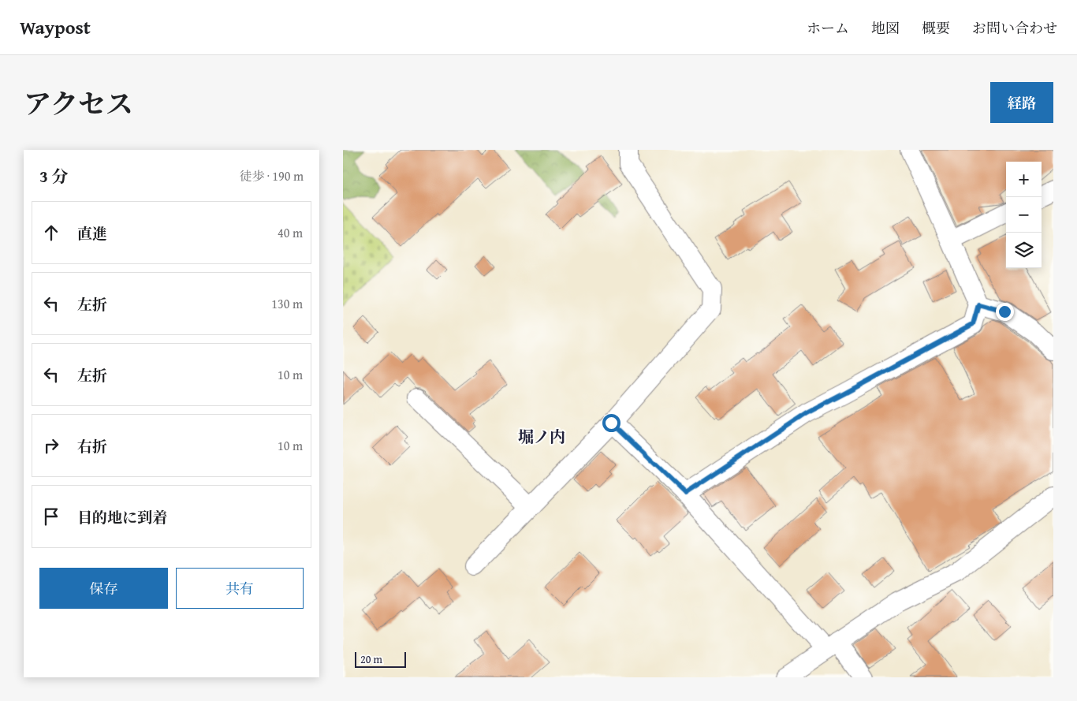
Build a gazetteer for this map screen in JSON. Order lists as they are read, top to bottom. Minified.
{"districts":["堀ノ内"],"scale_bar":"20 m","page":{"header":"Waypost","nav":["ホーム","地図","概要","お問い合わせ"],"title":"アクセス","buttons":["経路",["保存","共有"]],"heading":["3 分","徒歩 · 190 m"],"map_buttons":["+","−"],"list":[["直進","40 m"],["左折","130 m"],["左折","10 m"],["右折","10 m"],"目的地に到着"],"scale":"20 m"}}
